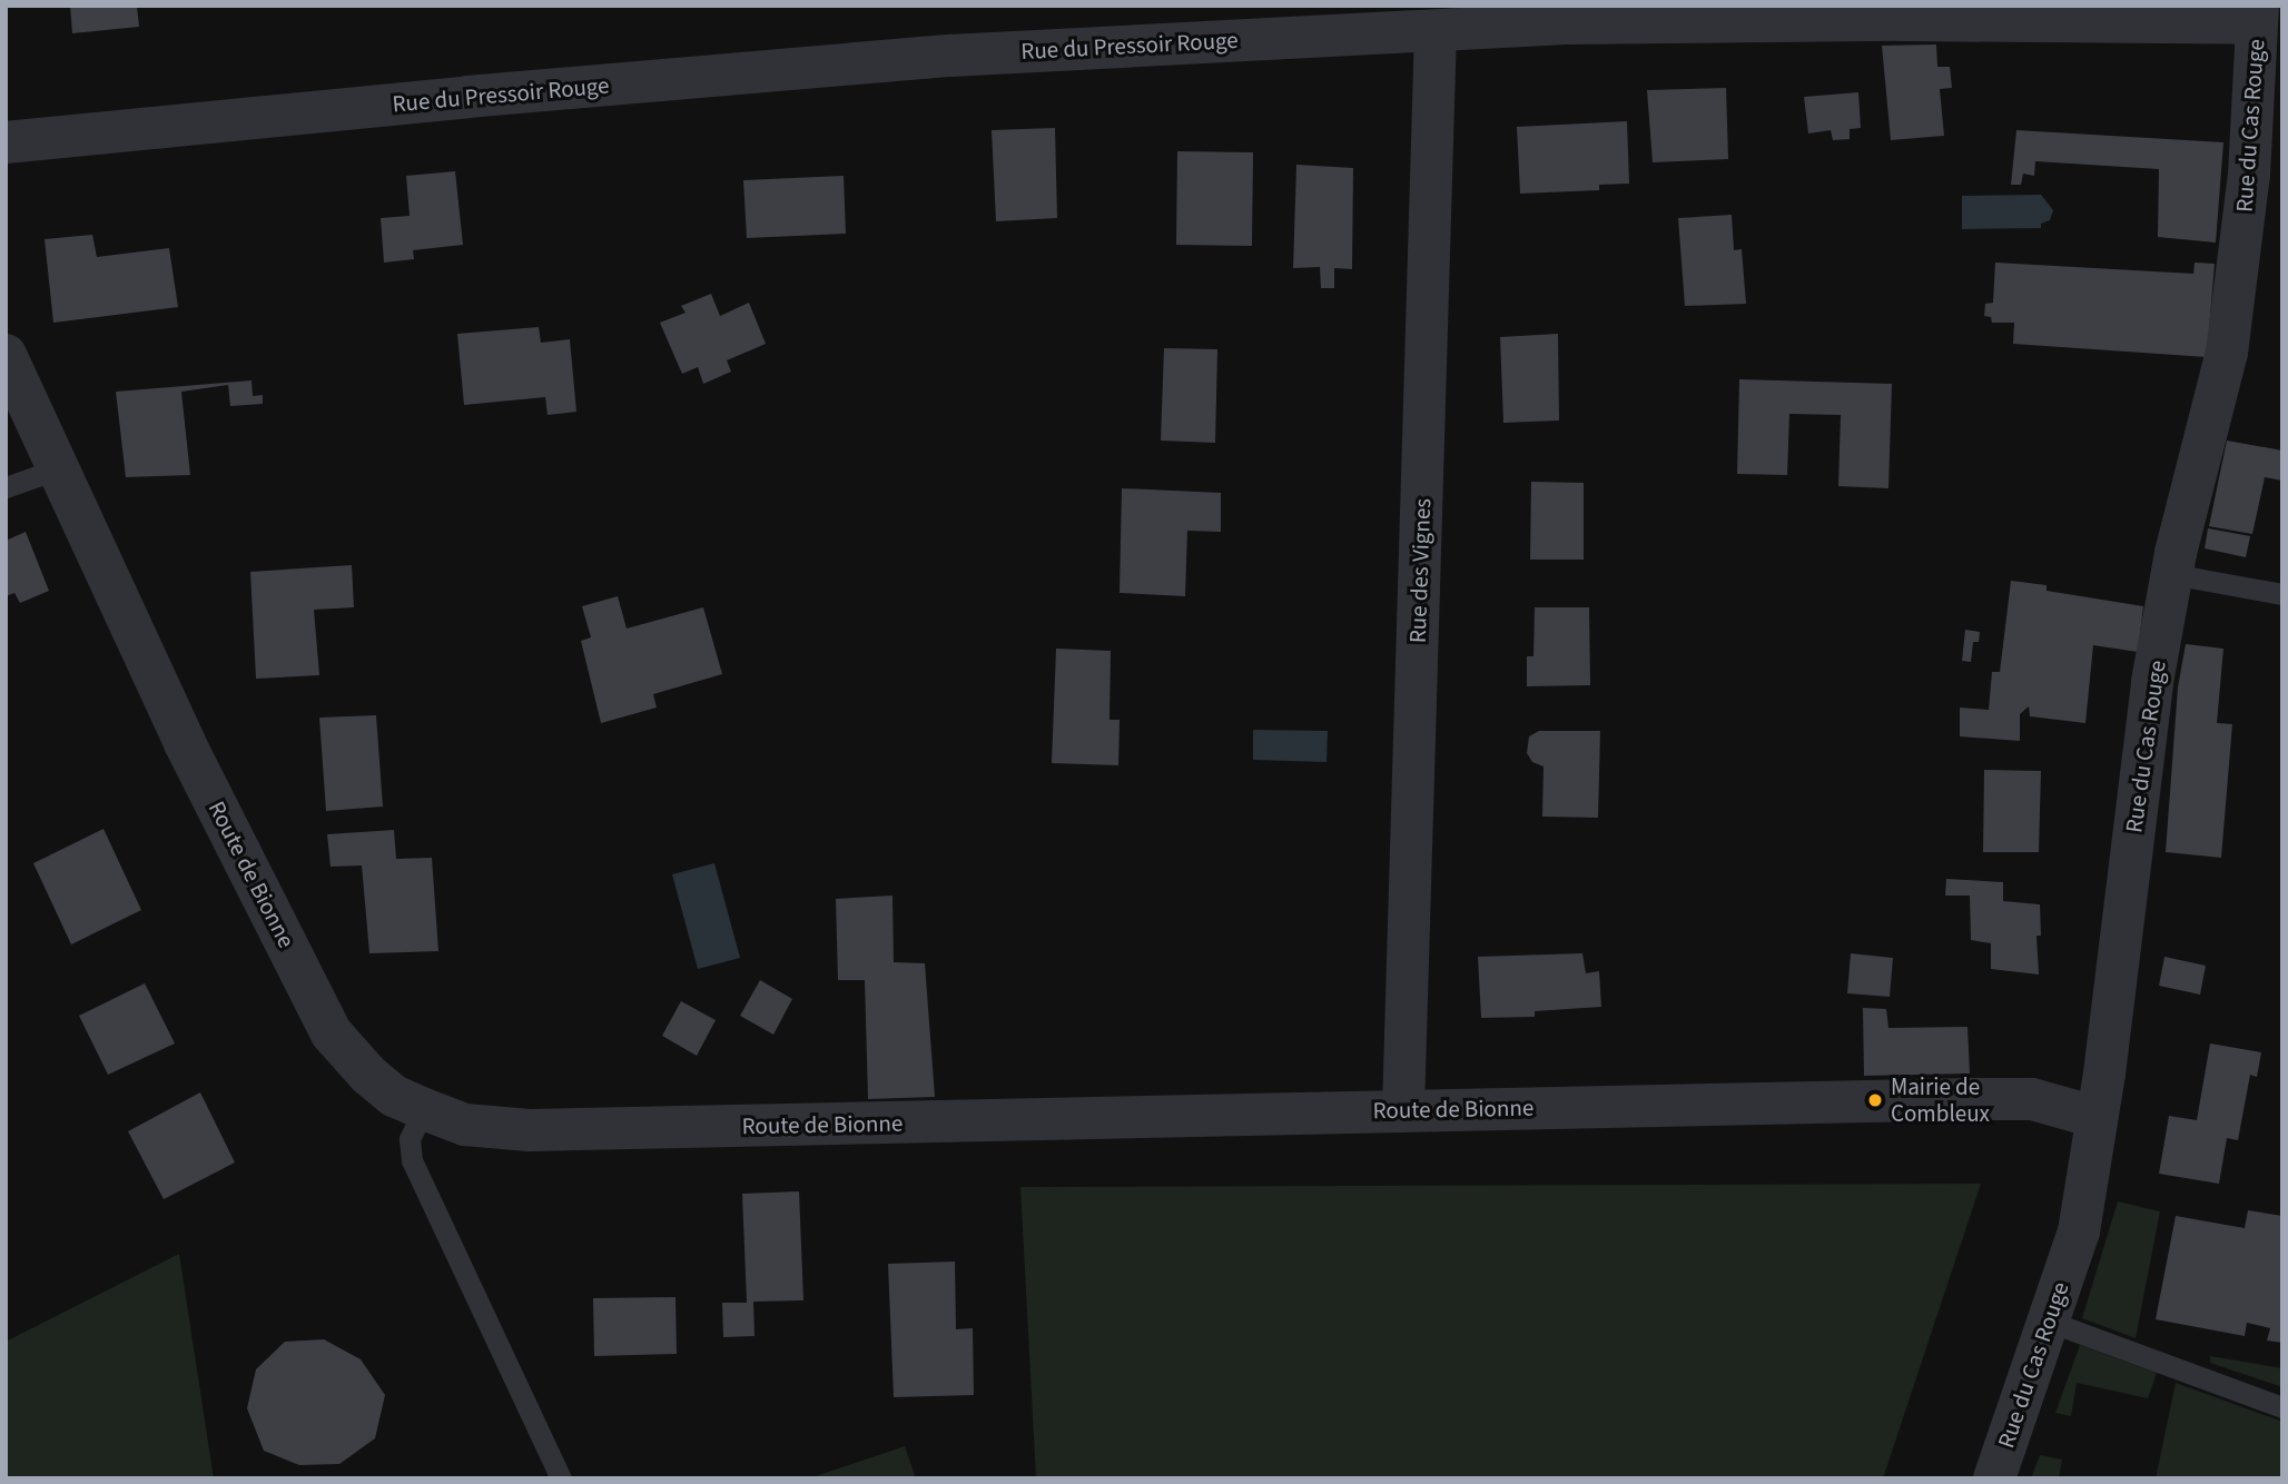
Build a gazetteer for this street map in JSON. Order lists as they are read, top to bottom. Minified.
{"streets":{"street":["Rue du Pressoir Rouge","Rue du Cas Rouge","Rue des Vignes","Route de Bionne"]},"crossings":[["Rue du Pressoir Rouge","Rue du Cas Rouge"],["Rue du Pressoir Rouge","Rue des Vignes"],["Rue du Cas Rouge","Route de Bionne"],["Rue des Vignes","Route de Bionne"]],"places":["Mairie de Combleux"]}
